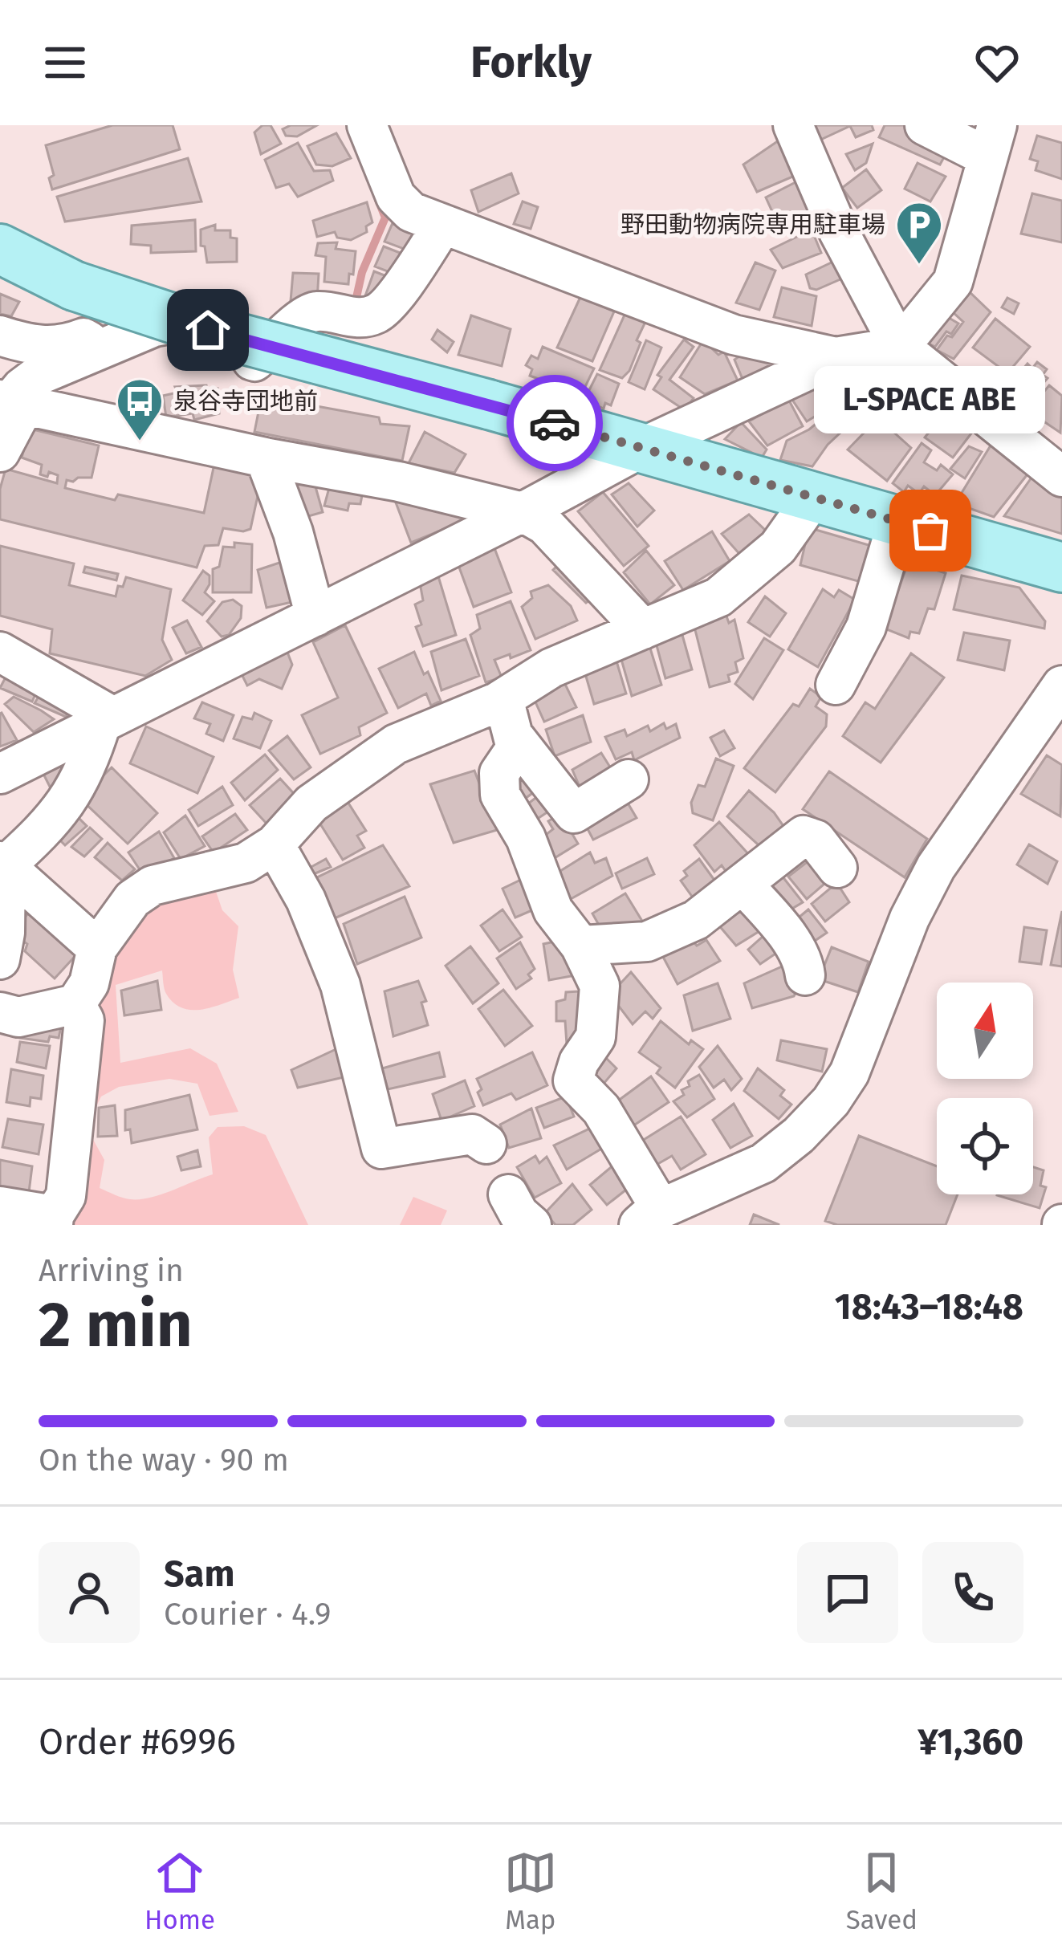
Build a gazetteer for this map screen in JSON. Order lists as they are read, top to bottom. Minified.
{"places":{"parking":["野田動物病院専用駐車場"],"bus stop":["泉谷寺団地前"],"other":["L-SPACE ABE"]},"north":"top","page":{"header":"Forkly","bubble":"L-SPACE ABE","heading":["2 min","Arriving in","18:43–18:48"],"panel":["Sam","Courier · 4.9","Order #6996","¥1,360"],"bar":"On the way · 90 m","tabs":["Home","Map","Saved"]}}
